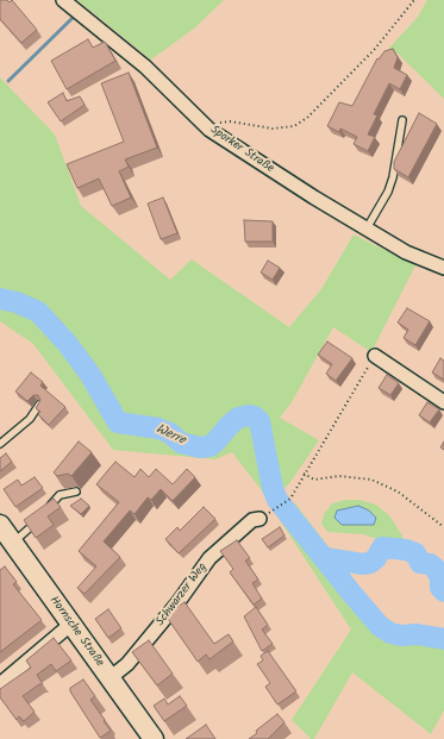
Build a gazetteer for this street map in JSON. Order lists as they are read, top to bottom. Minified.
{"streets":{"main road":["Hornsche Straße"],"street":["Sporker Straße","Schwarzer Weg"]},"crossings":[["Schwarzer Weg","Hornsche Straße"]],"water":["Werre"]}
